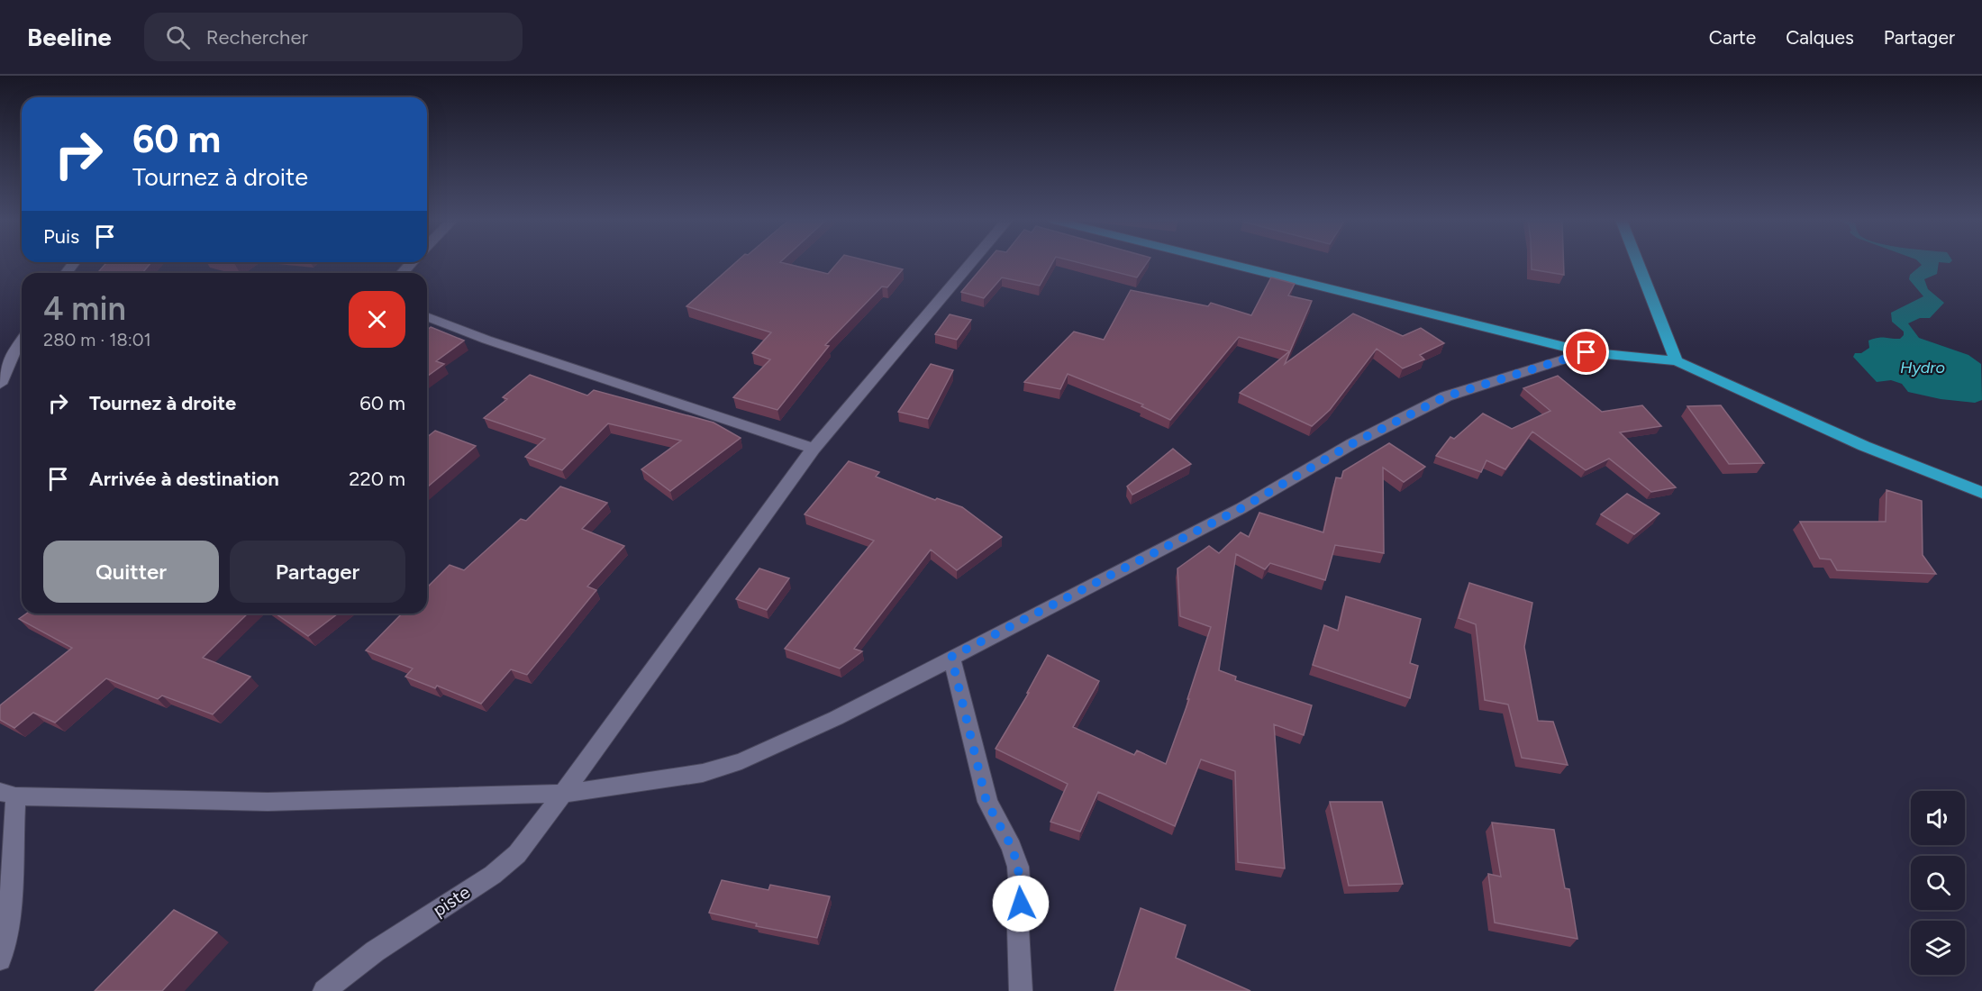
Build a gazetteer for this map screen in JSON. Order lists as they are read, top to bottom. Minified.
{"streets":{"street":["piste"]},"water":["Hydro"],"page":{"header":"Beeline","search":"Rechercher","nav":["Carte","Calques","Partager"],"turn":["60 m","Tournez à droite"],"then":"Puis","heading":["4 min","280 m · 18:01"],"list":[{"name":"Tournez à droite","value":"60 m"},{"name":"Arrivée à destination","value":"220 m"}],"buttons":["Quitter","Partager"]}}
